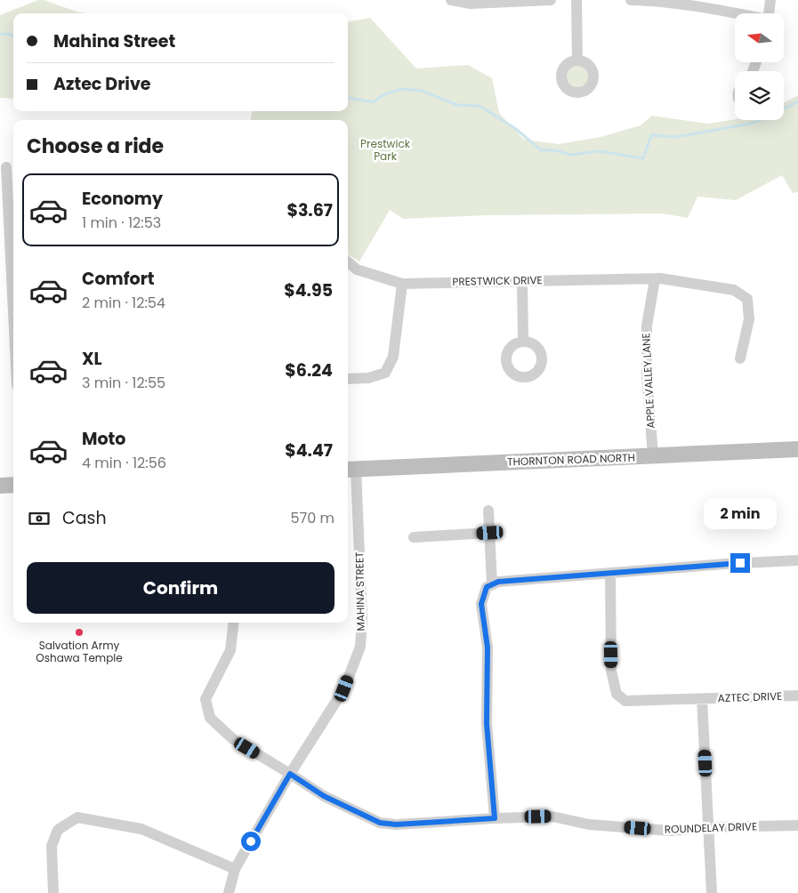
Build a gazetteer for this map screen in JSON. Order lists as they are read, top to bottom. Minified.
{"streets":{"main road":["THORNTON ROAD NORTH"],"street":["PRESTWICK DRIVE","APPLE VALLEY LANE","MAHINA STREET","AZTEC DRIVE","ROUNDELAY DRIVE"]},"crossings":[["PRESTWICK DRIVE","APPLE VALLEY LANE"],["APPLE VALLEY LANE","THORNTON ROAD NORTH"],["THORNTON ROAD NORTH","MAHINA STREET"],["MAHINA STREET","ROUNDELAY DRIVE"]],"parks":["Prestwick Park"],"places":["Salvation Army Oshawa Temple"],"north":"left","page":{"banner":["Mahina Street","Aztec Drive"],"heading":"Choose a ride","list":[{"name":"Economy","note":"1 min · 12:53","value":"$3.67"},{"name":"Comfort","note":"2 min · 12:54","value":"$4.95"},{"name":"XL","note":"3 min · 12:55","value":"$6.24"},{"name":"Moto","note":"4 min · 12:56","value":"$4.47"}],"pay":["Cash","570 m"],"bubble":"2 min","buttons":"Confirm"}}
